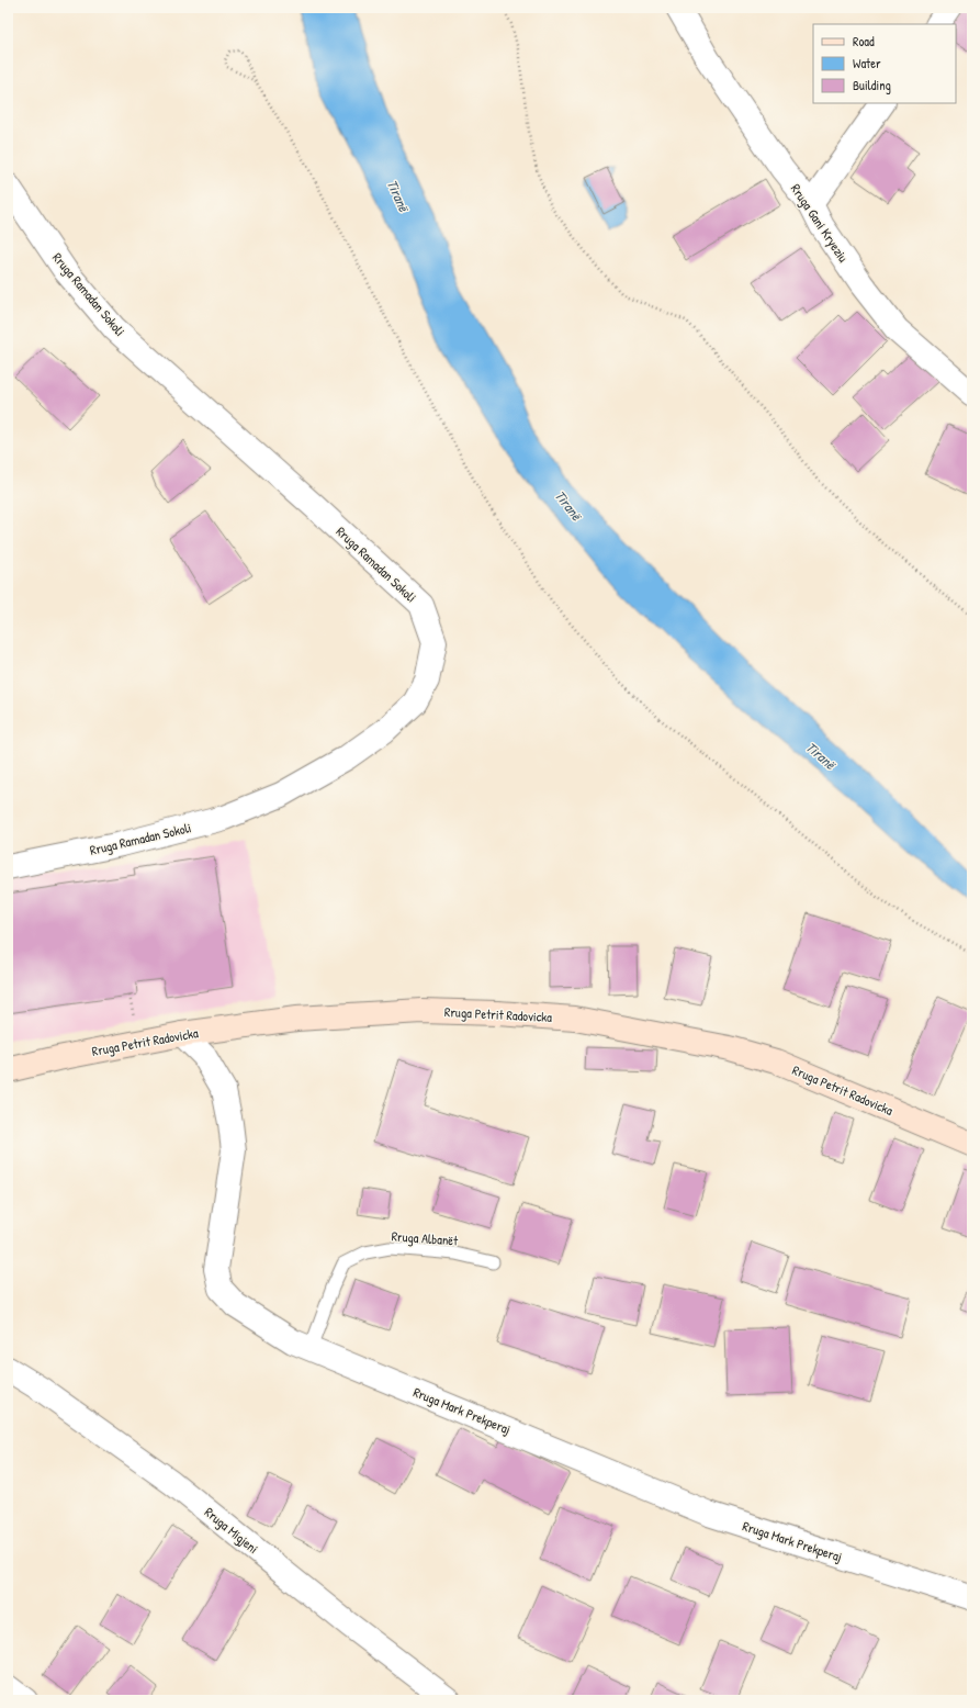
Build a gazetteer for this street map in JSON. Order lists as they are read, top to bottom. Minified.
{"streets":{"main road":["Rruga Petrit Radovicka"],"street":["Rruga Gani Kryeziu","Rruga Ramadan Sokoli","Rruga Mark Prekperaj","Rruga Migjeni"],"lane":["Rruga Albanët"]},"crossings":[["Rruga Petrit Radovicka","Rruga Mark Prekperaj"],["Rruga Albanët","Rruga Mark Prekperaj"]],"water":["Tiranë"],"legend":["Road","Water","Building"]}
